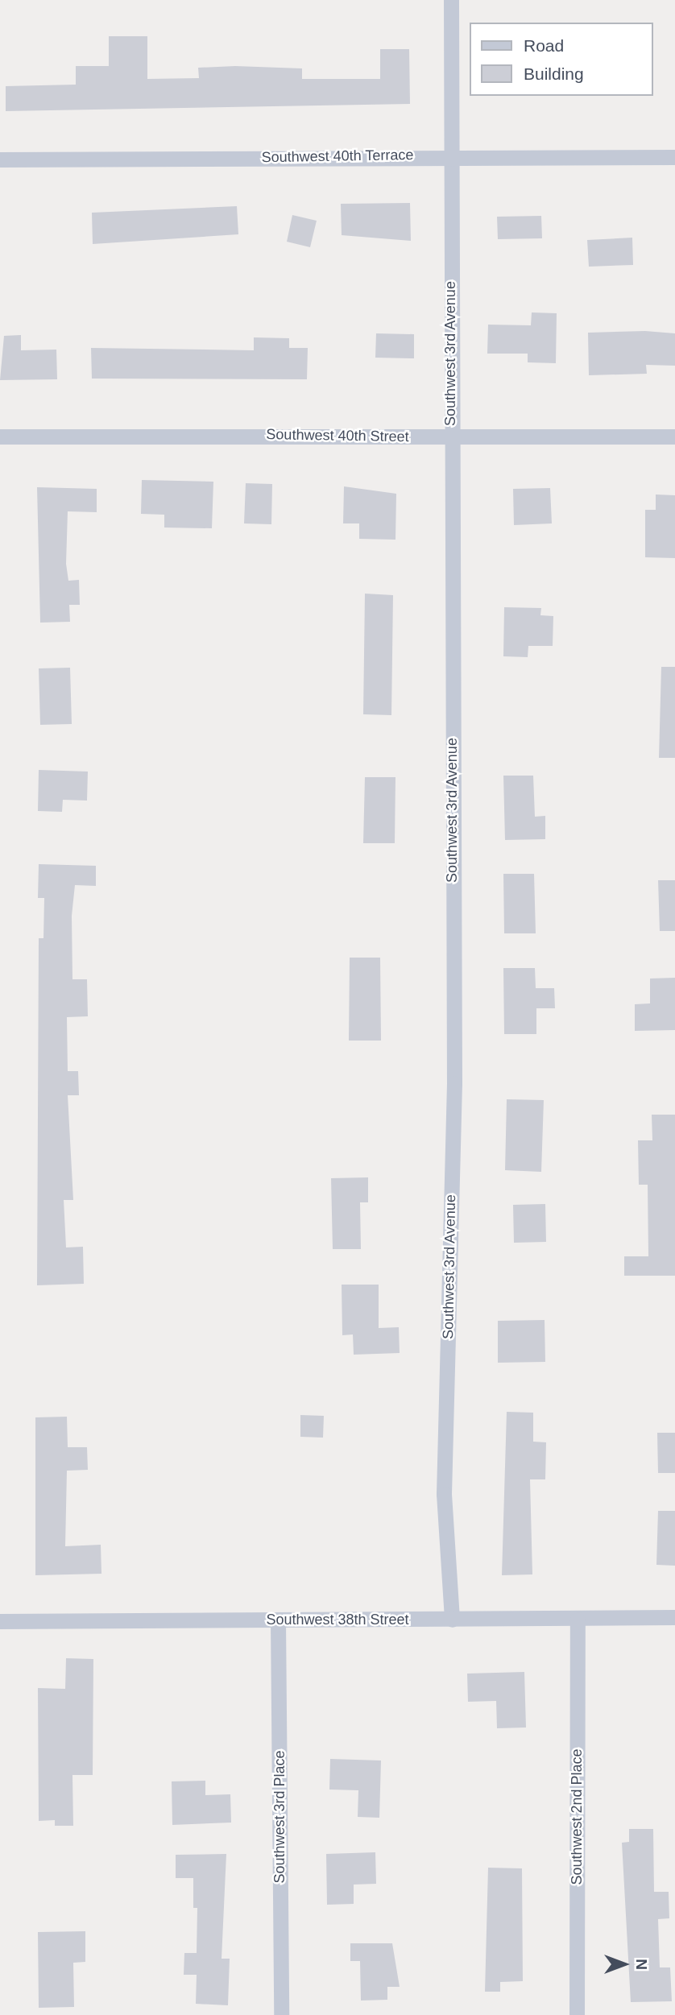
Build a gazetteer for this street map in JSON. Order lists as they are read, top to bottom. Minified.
{"streets":{"street":["Southwest 40th Terrace","Southwest 3rd Avenue","Southwest 40th Street","Southwest 38th Street","Southwest 3rd Place","Southwest 2nd Place"]},"crossings":[["Southwest 40th Terrace","Southwest 3rd Avenue"],["Southwest 3rd Avenue","Southwest 40th Street"],["Southwest 3rd Avenue","Southwest 38th Street"],["Southwest 38th Street","Southwest 3rd Place"],["Southwest 38th Street","Southwest 2nd Place"]],"legend":["Road","Building"],"north":"right"}
